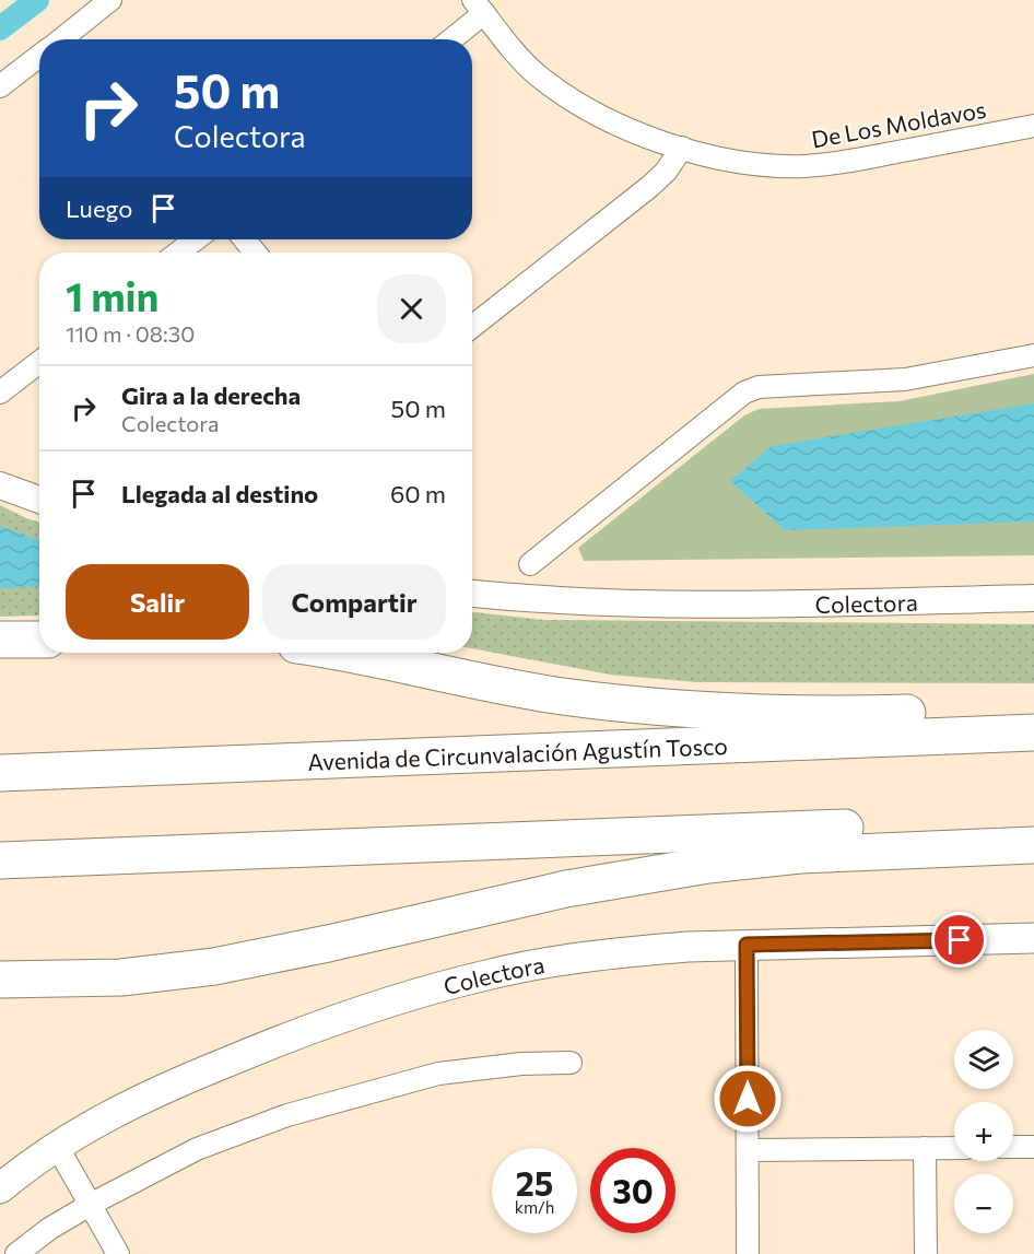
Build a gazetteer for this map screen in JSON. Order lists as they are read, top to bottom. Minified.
{"streets":{"highway":["Avenida de Circunvalación Agustín Tosco"],"main road":["Colectora"],"street":["De Los Moldavos"]},"page":{"turn":["50 m","Colectora"],"then":"Luego","heading":["1 min","110 m · 08:30"],"list":[{"name":"Gira a la derecha","note":"Colectora","value":"50 m"},{"name":"Llegada al destino","value":"60 m"}],"buttons":["Salir","Compartir"],"map_buttons":["+","−"],"speed":"25 km/h","limit":"30"}}
